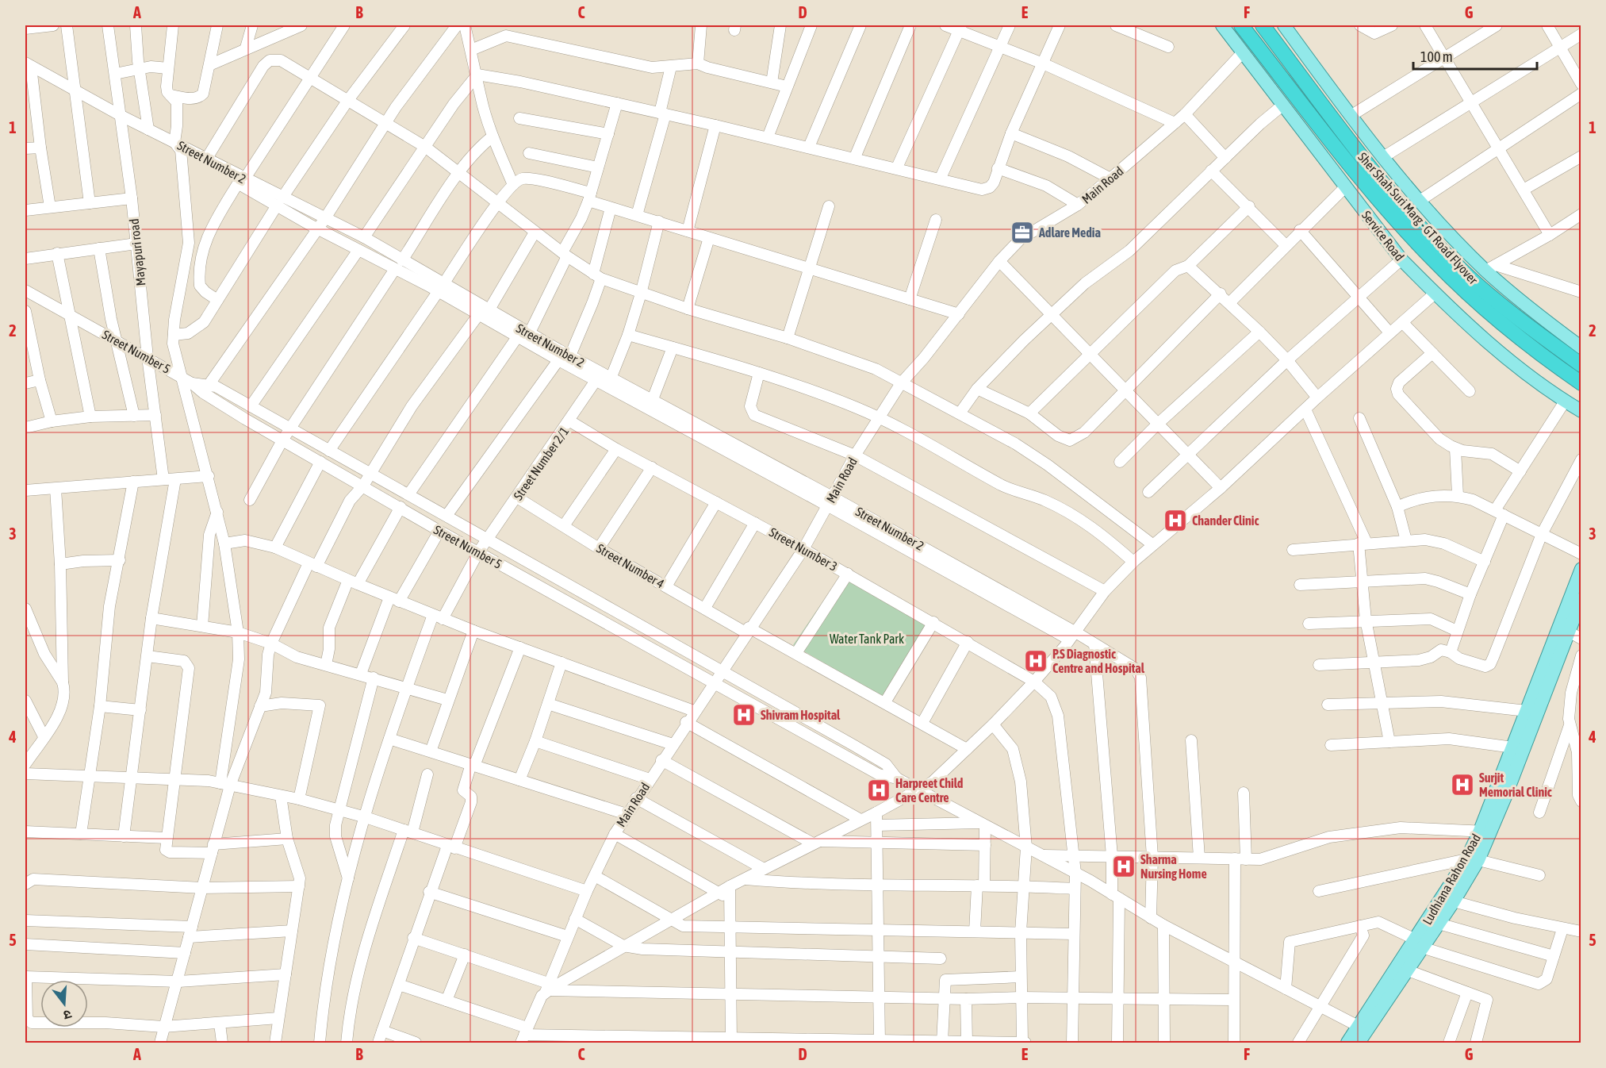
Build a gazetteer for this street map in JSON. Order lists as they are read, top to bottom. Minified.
{"streets":{"highway":["Sher Shah Suri Marg - GT Road Flyover"],"main road":["Service Road","Ludhiana Rahon Road"],"street":["Street Number 2","Main Road","Mayapuri road","Street Number 5","Street Number 2/1","Street Number 3","Street Number 4"]},"crossings":[["Street Number 2","Main Road"],["Street Number 2","Mayapuri road"],["Street Number 2","Street Number 5"],["Street Number 2","Street Number 2/1"],["Main Road","Service Road"],["Main Road","Street Number 5"],["Main Road","Street Number 3"],["Main Road","Street Number 4"],["Sher Shah Suri Marg - GT Road Flyover","Service Road"],["Mayapuri road","Street Number 5"],["Street Number 5","Street Number 2/1"],["Street Number 5","Street Number 3"],["Street Number 5","Ludhiana Rahon Road"],["Street Number 2/1","Street Number 3"],["Street Number 2/1","Street Number 4"]],"parks":["Water Tank Park"],"places":{"office":["Adlare Media"],"hospital":["Chander Clinic","P.S Diagnostic Centre and Hospital","Shivram Hospital","Surjit Memorial Clinic","Harpreet Child Care Centre","Sharma Nursing Home"]},"scale_bar":"100 m","north":"bottom","grid":{"columns":["A","B","C","D","E","F","G"],"rows":["1","2","3","4","5"]}}
